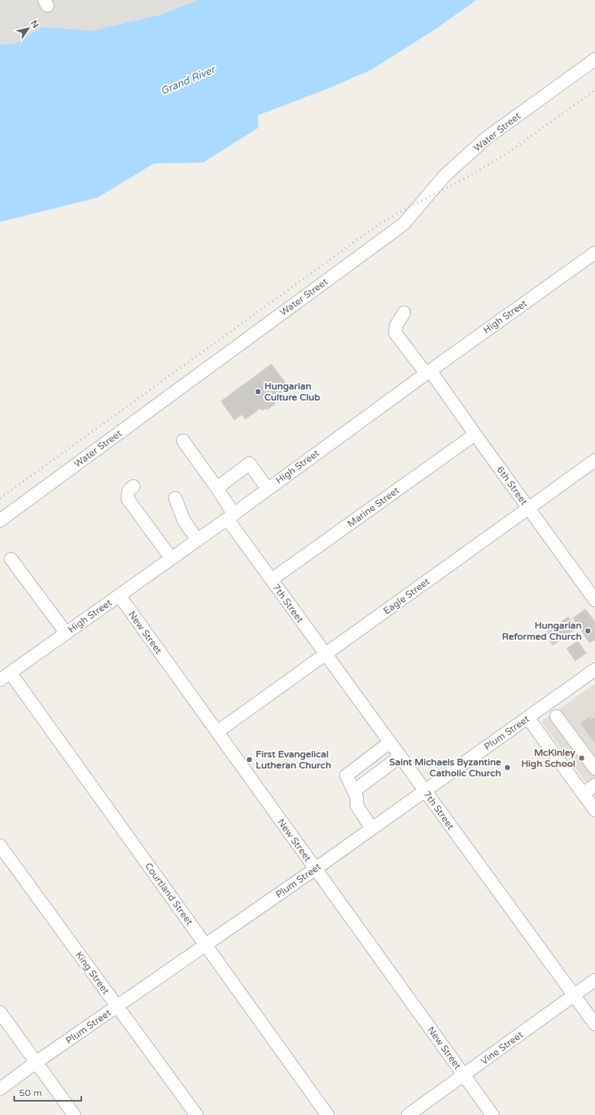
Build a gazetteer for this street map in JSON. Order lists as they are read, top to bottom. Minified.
{"streets":{"street":["Water Street","High Street","6th Street","Marine Street","Eagle Street","7th Street","New Street","Plum Street","Courtland Street","King Street","Vine Street"]},"crossings":[["High Street","6th Street"],["High Street","7th Street"],["High Street","New Street"],["High Street","Courtland Street"],["6th Street","Marine Street"],["6th Street","Eagle Street"],["Marine Street","7th Street"],["Eagle Street","7th Street"],["Eagle Street","New Street"],["7th Street","Plum Street"],["7th Street","Vine Street"],["New Street","Plum Street"],["New Street","Vine Street"],["Plum Street","Courtland Street"],["Plum Street","King Street"]],"water":["Grand River"],"places":["Hungarian Culture Club","Hungarian Reformed Church","McKinley High School","First Evangelical Lutheran Church","Saint Michaels Byzantine Catholic Church"],"scale_bar":"50 m","north":"top right"}
